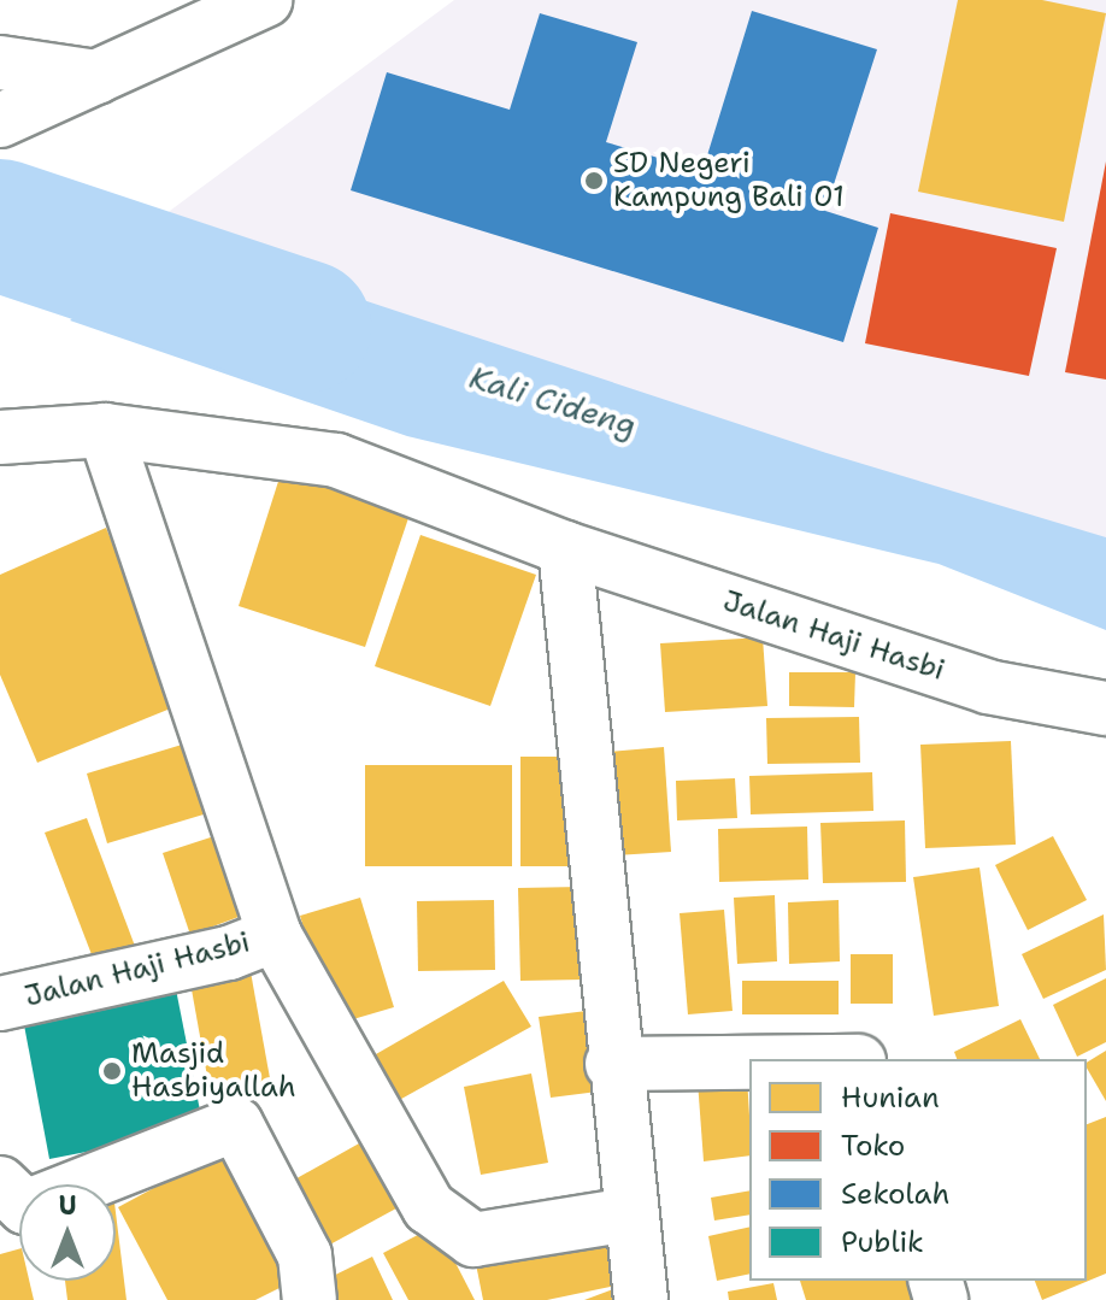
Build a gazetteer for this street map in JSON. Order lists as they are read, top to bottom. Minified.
{"streets":{"street":["Jalan Haji Hasbi"]},"water":["Kali Cideng"],"places":["SD Negeri Kampung Bali 01","Masjid Hasbiyallah"],"legend":["Hunian","Toko","Sekolah","Publik"],"north":"top"}
